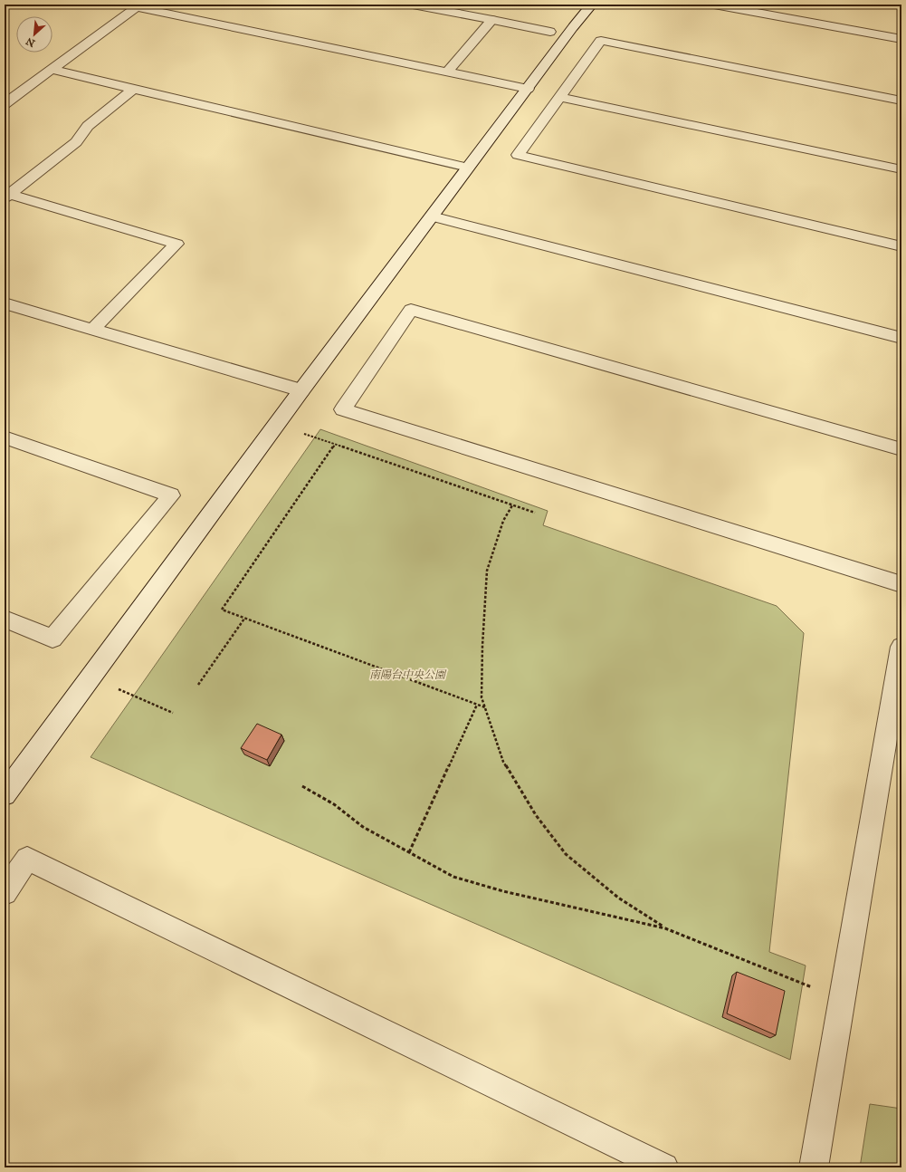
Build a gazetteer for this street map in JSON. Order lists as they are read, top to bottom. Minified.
{"parks":["南陽台中央公園"],"north":"bottom left"}
